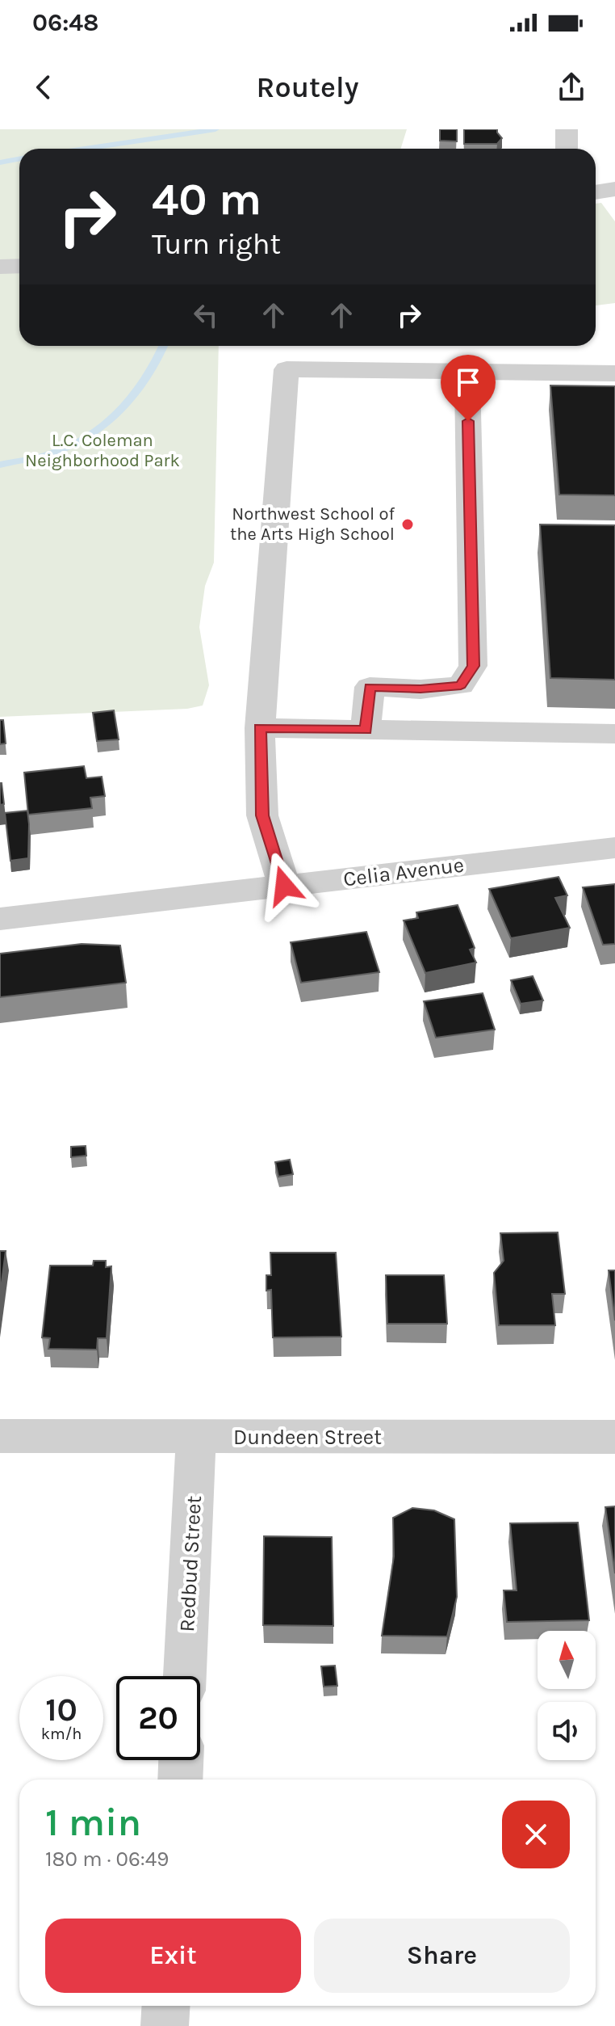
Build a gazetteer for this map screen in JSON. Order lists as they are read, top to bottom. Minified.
{"streets":{"street":["Celia Avenue","Dundeen Street","Redbud Street"]},"crossings":[["Dundeen Street","Redbud Street"]],"parks":["L.C. Coleman Neighborhood Park"],"places":["Northwest School of the Arts High School"],"north":"top","page":{"status":"06:48","header":"Routely","turn":["40 m","Turn right"],"speed":"10 km/h","limit":"20","heading":["1 min","180 m · 06:49"],"buttons":["Exit","Share"]}}
